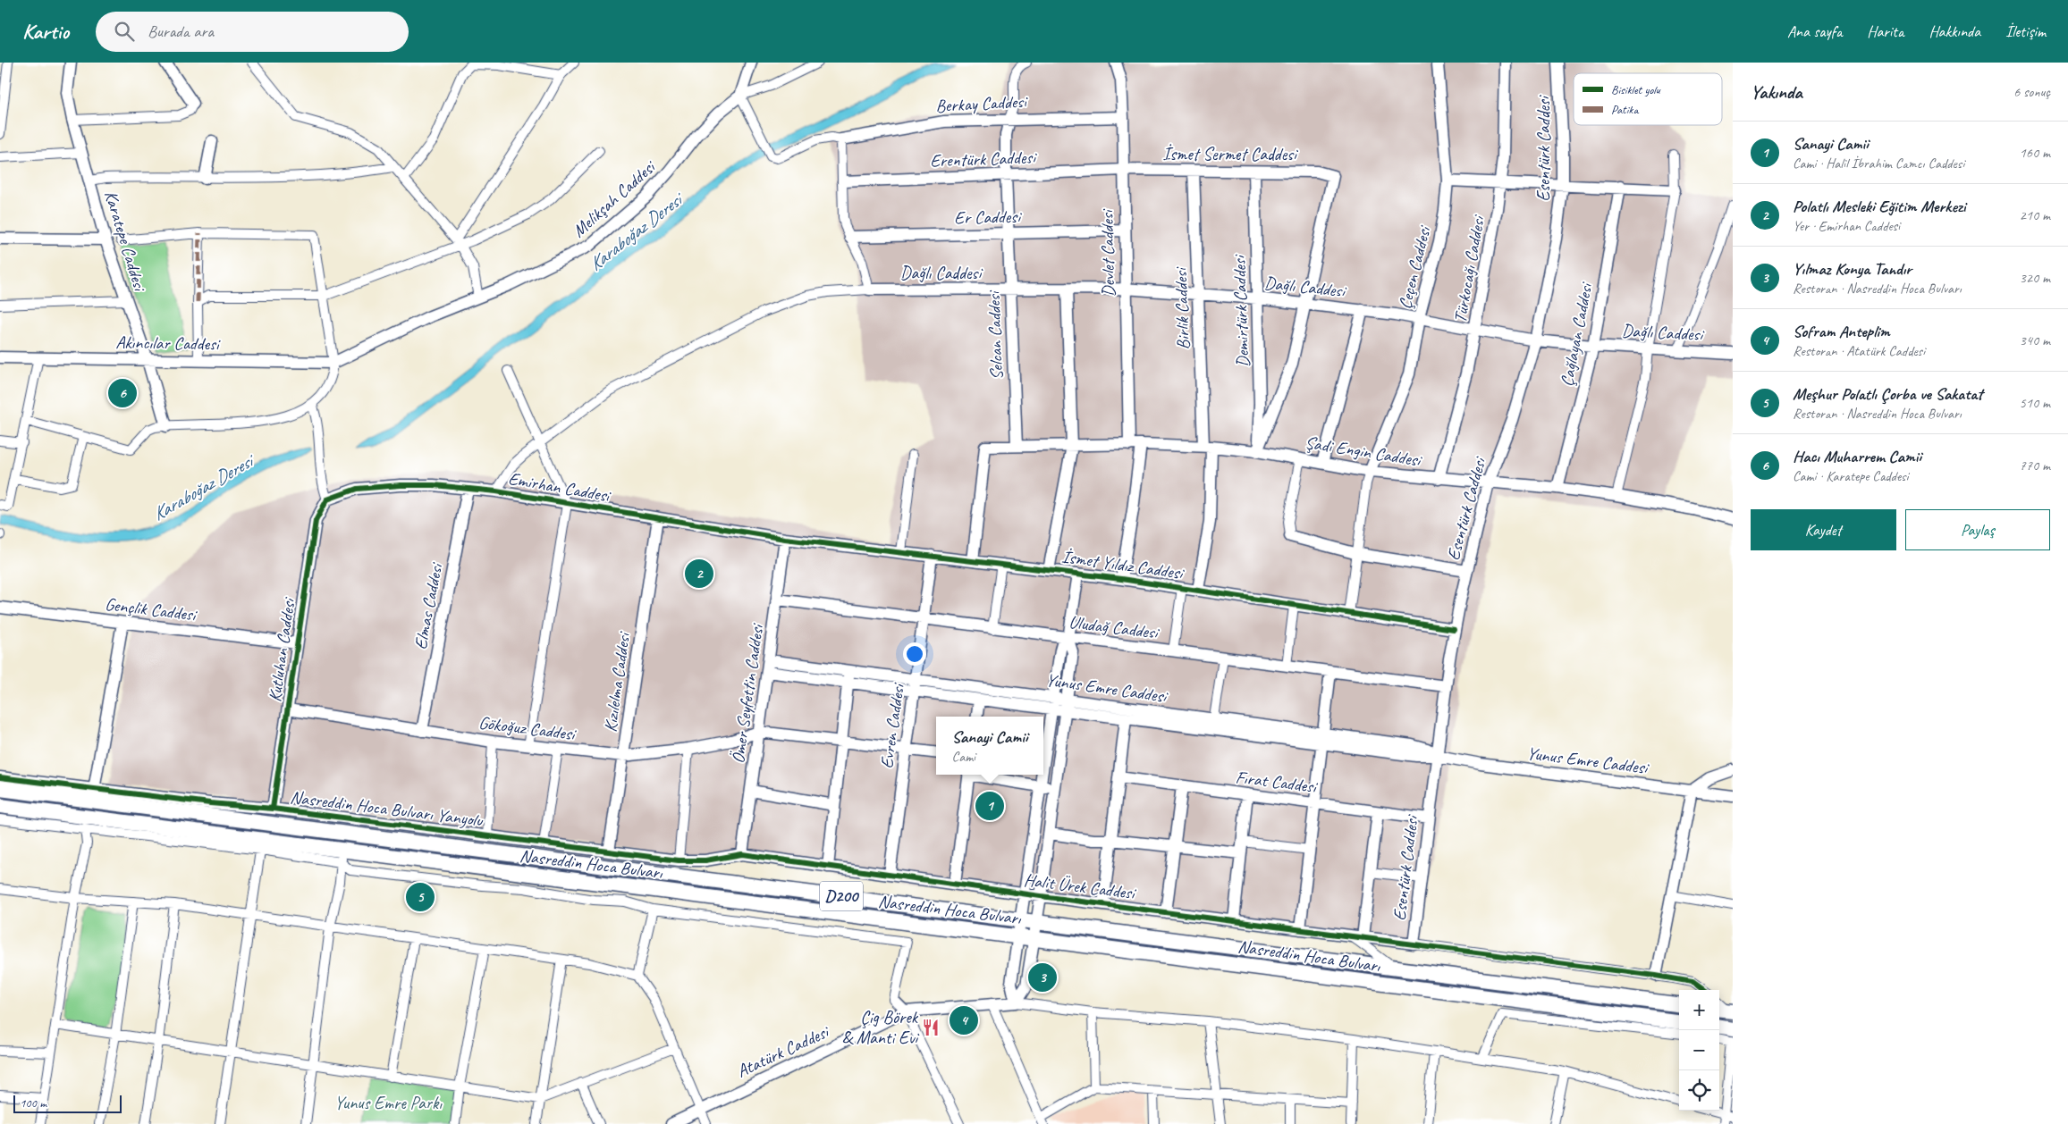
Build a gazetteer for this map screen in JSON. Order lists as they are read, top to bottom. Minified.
{"streets":{"highway":["Nasreddin Hoca Bulvarı","D200"],"street":["Berkay Caddesi","Esentürk Caddesi","İsmet Sermet Caddesi","Erentürk Caddesi","Melikşah Caddesi","Er Caddesi","Karatepe Caddesi","Devlet Caddesi","Çeçen Caddesi","Türkocağı Caddesi","Dağlı Caddesi","Birlik Caddesi","Demirtürk Caddesi","Çağlayan Caddesi","Selcan Caddesi","Akıncılar Caddesi","Şadi Engin Caddesi","Emirhan Caddesi","İsmet Yıldız Caddesi","Elmas Caddesi","Gençlik Caddesi","Uludağ Caddesi","Kutluhan Caddesi","Kızılelma Caddesi","Yunus Emre Caddesi","Ömer Seyfettin Caddesi","Evren Caddesi","Gökoğuz Caddesi","Fırat Caddesi","Nasreddin Hoca Bulvarı Yanyolu","Halit Ürek Caddesi","Atatürk Caddesi"]},"crossings":[["Berkay Caddesi","Devlet Caddesi"],["Berkay Caddesi","Selcan Caddesi"],["Esentürk Caddesi","Dağlı Caddesi"],["Esentürk Caddesi","Şadi Engin Caddesi"],["Esentürk Caddesi","İsmet Yıldız Caddesi"],["Esentürk Caddesi","Uludağ Caddesi"],["Esentürk Caddesi","Yunus Emre Caddesi"],["Esentürk Caddesi","Fırat Caddesi"],["Esentürk Caddesi","Halit Ürek Caddesi"],["İsmet Sermet Caddesi","Erentürk Caddesi"],["İsmet Sermet Caddesi","Devlet Caddesi"],["İsmet Sermet Caddesi","Dağlı Caddesi"],["İsmet Sermet Caddesi","Birlik Caddesi"],["İsmet Sermet Caddesi","Demirtürk Caddesi"],["Erentürk Caddesi","Devlet Caddesi"],["Erentürk Caddesi","Selcan Caddesi"],["Melikşah Caddesi","Akıncılar Caddesi"],["Er Caddesi","Devlet Caddesi"],["Er Caddesi","Selcan Caddesi"],["Karatepe Caddesi","Akıncılar Caddesi"],["Devlet Caddesi","Dağlı Caddesi"],["Devlet Caddesi","Şadi Engin Caddesi"],["Devlet Caddesi","İsmet Yıldız Caddesi"],["Çeçen Caddesi","Dağlı Caddesi"],["Çeçen Caddesi","Şadi Engin Caddesi"],["Türkocağı Caddesi","Dağlı Caddesi"],["Türkocağı Caddesi","Şadi Engin Caddesi"],["Dağlı Caddesi","Birlik Caddesi"],["Dağlı Caddesi","Demirtürk Caddesi"],["Dağlı Caddesi","Çağlayan Caddesi"],["Dağlı Caddesi","Selcan Caddesi"],["Birlik Caddesi","Şadi Engin Caddesi"],["Birlik Caddesi","İsmet Yıldız Caddesi"],["Demirtürk Caddesi","Şadi Engin Caddesi"],["Çağlayan Caddesi","Şadi Engin Caddesi"],["Selcan Caddesi","Şadi Engin Caddesi"],["Şadi Engin Caddesi","İsmet Yıldız Caddesi"],["Emirhan Caddesi","İsmet Yıldız Caddesi"],["Emirhan Caddesi","Elmas Caddesi"],["Emirhan Caddesi","Kutluhan Caddesi"],["Emirhan Caddesi","Kızılelma Caddesi"],["Emirhan Caddesi","Ömer Seyfettin Caddesi"],["İsmet Yıldız Caddesi","Ömer Seyfettin Caddesi"],["İsmet Yıldız Caddesi","Evren Caddesi"],["Elmas Caddesi","Gökoğuz Caddesi"],["Gençlik Caddesi","Kutluhan Caddesi"],["Uludağ Caddesi","Ömer Seyfettin Caddesi"],["Uludağ Caddesi","Evren Caddesi"],["Kutluhan Caddesi","Gökoğuz Caddesi"],["Kutluhan Caddesi","Nasreddin Hoca Bulvarı Yanyolu"],["Kızılelma Caddesi","Gökoğuz Caddesi"],["Kızılelma Caddesi","Nasreddin Hoca Bulvarı Yanyolu"],["Yunus Emre Caddesi","Ömer Seyfettin Caddesi"],["Yunus Emre Caddesi","Evren Caddesi"],["Ömer Seyfettin Caddesi","Gökoğuz Caddesi"],["Ömer Seyfettin Caddesi","Nasreddin Hoca Bulvarı Yanyolu"],["Ömer Seyfettin Caddesi","Halit Ürek Caddesi"],["Evren Caddesi","Halit Ürek Caddesi"],["Nasreddin Hoca Bulvarı Yanyolu","Nasreddin Hoca Bulvarı"],["Nasreddin Hoca Bulvarı Yanyolu","Halit Ürek Caddesi"]],"water":["Karaboğaz Deresi"],"parks":["Yunus Emre Parkı"],"places":{"restaurant":["Çig Börek & Manti Evi"]},"legend":["Bisiklet yolu","Patika"],"scale_bar":"100 m","page":{"header":"Kartio","search":"Burada ara","nav":["Ana sayfa","Harita","Hakkında","İletişim"],"heading":["Yakında","6 sonuç"],"list":[{"mark":"1","name":"Sanayi Camii","note":"Cami · Halil İbrahim Camcı Caddesi","value":"160 m"},{"mark":"2","name":"Polatlı Mesleki Eğitim Merkezi","note":"Yer · Emirhan Caddesi","value":"210 m"},{"mark":"3","name":"Yılmaz Konya Tandır","note":"Restoran · Nasreddin Hoca Bulvarı","value":"320 m"},{"mark":"4","name":"Sofram Anteplim","note":"Restoran · Atatürk Caddesi","value":"340 m"},{"mark":"5","name":"Meşhur Polatlı Çorba ve Sakatat","note":"Restoran · Nasreddin Hoca Bulvarı","value":"510 m"},{"mark":"6","name":"Hacı Muharrem Camii","note":"Cami · Karatepe Caddesi","value":"770 m"}],"pins":["6","2","1","5","3","4"],"buttons":["Kaydet","Paylaş"],"popup":["Sanayi Camii","Cami"],"map_buttons":["+","−"],"scale":"100 m"}}
